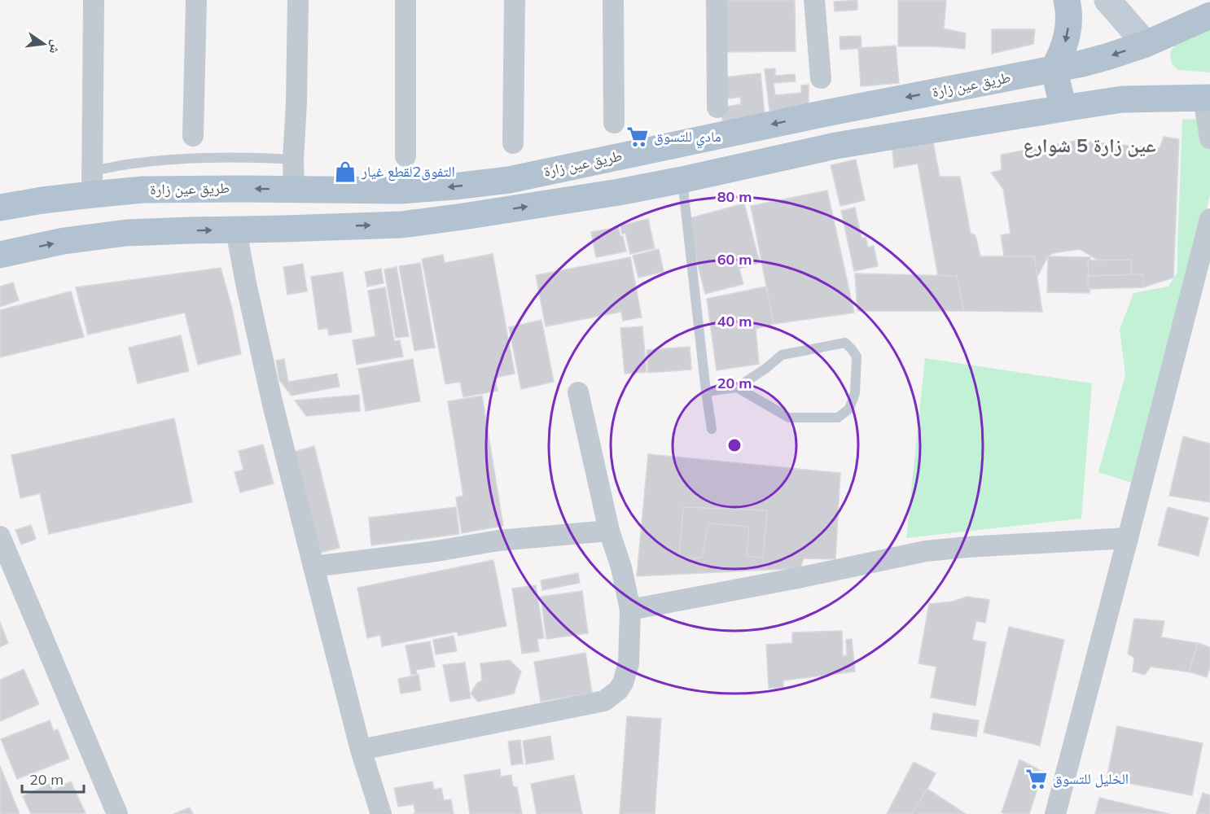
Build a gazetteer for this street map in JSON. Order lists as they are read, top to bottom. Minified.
{"streets":{"main road":["طريق عين زارة"]},"districts":["عين زارة 5 شوارع"],"places":{"supermarket":["مادي للتسوق","الخليل للتسوق"],"shop":["التفوق2لقطع غيار"]},"scale_bar":"20 m","north":"right","rings":["80 m","60 m","40 m","20 m"]}
